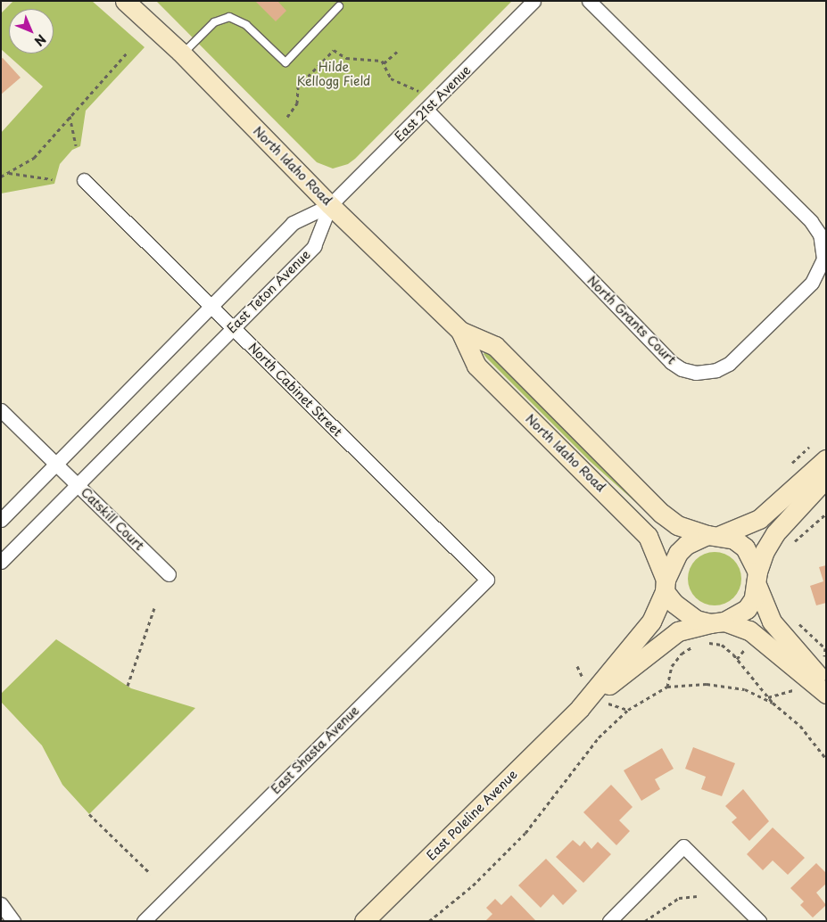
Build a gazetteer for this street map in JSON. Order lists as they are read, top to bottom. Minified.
{"streets":{"main road":["North Idaho Road","East Poleline Avenue"],"street":["East 21st Avenue","East Teton Avenue","North Grants Court","North Cabinet Street","Catskill Court","East Shasta Avenue"]},"crossings":[["East 21st Avenue","North Idaho Road"],["East 21st Avenue","East Teton Avenue"],["East 21st Avenue","North Grants Court"],["North Idaho Road","East Teton Avenue"],["North Idaho Road","East Poleline Avenue"],["East Teton Avenue","North Cabinet Street"],["East Teton Avenue","Catskill Court"],["North Cabinet Street","East Shasta Avenue"]],"parks":["Hilde Kellogg Field"],"north":"bottom right"}
